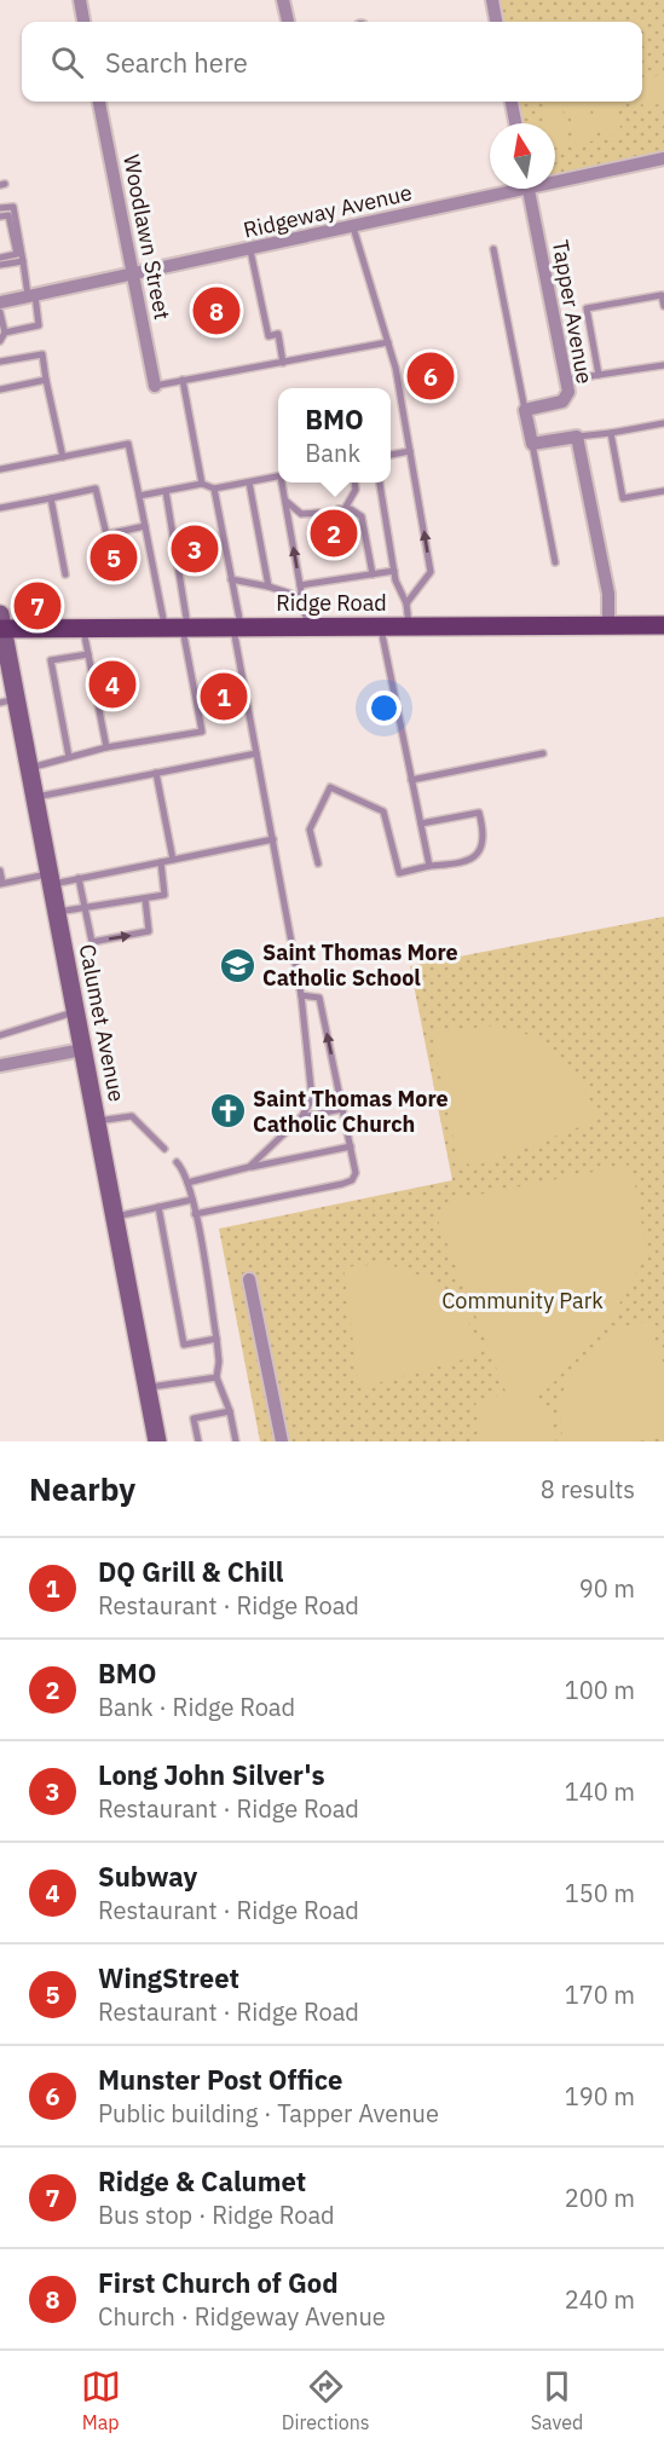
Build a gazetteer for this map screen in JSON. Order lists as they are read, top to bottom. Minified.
{"streets":{"main road":["Ridge Road","Calumet Avenue"],"street":["Ridgeway Avenue","Woodlawn Street","Tapper Avenue"]},"crossings":[["Ridgeway Avenue","Woodlawn Street"],["Ridge Road","Calumet Avenue"]],"parks":["Community Park"],"places":{"school or university":["Saint Thomas More Catholic School"],"church":["Saint Thomas More Catholic Church"]},"north":"top","page":{"search":"Search here","pins":["8","6","2","3","5","7","4","1"],"popup":["BMO","Bank"],"heading":["Nearby","8 results"],"list":[{"mark":"1","name":"DQ Grill & Chill","note":"Restaurant · Ridge Road","value":"90 m"},{"mark":"2","name":"BMO","note":"Bank · Ridge Road","value":"100 m"},{"mark":"3","name":"Long John Silver's","note":"Restaurant · Ridge Road","value":"140 m"},{"mark":"4","name":"Subway","note":"Restaurant · Ridge Road","value":"150 m"},{"mark":"5","name":"WingStreet","note":"Restaurant · Ridge Road","value":"170 m"},{"mark":"6","name":"Munster Post Office","note":"Public building · Tapper Avenue","value":"190 m"},{"mark":"7","name":"Ridge & Calumet","note":"Bus stop · Ridge Road","value":"200 m"},{"mark":"8","name":"First Church of God","note":"Church · Ridgeway Avenue","value":"240 m"}],"nav":["Map","Directions","Saved"]}}
